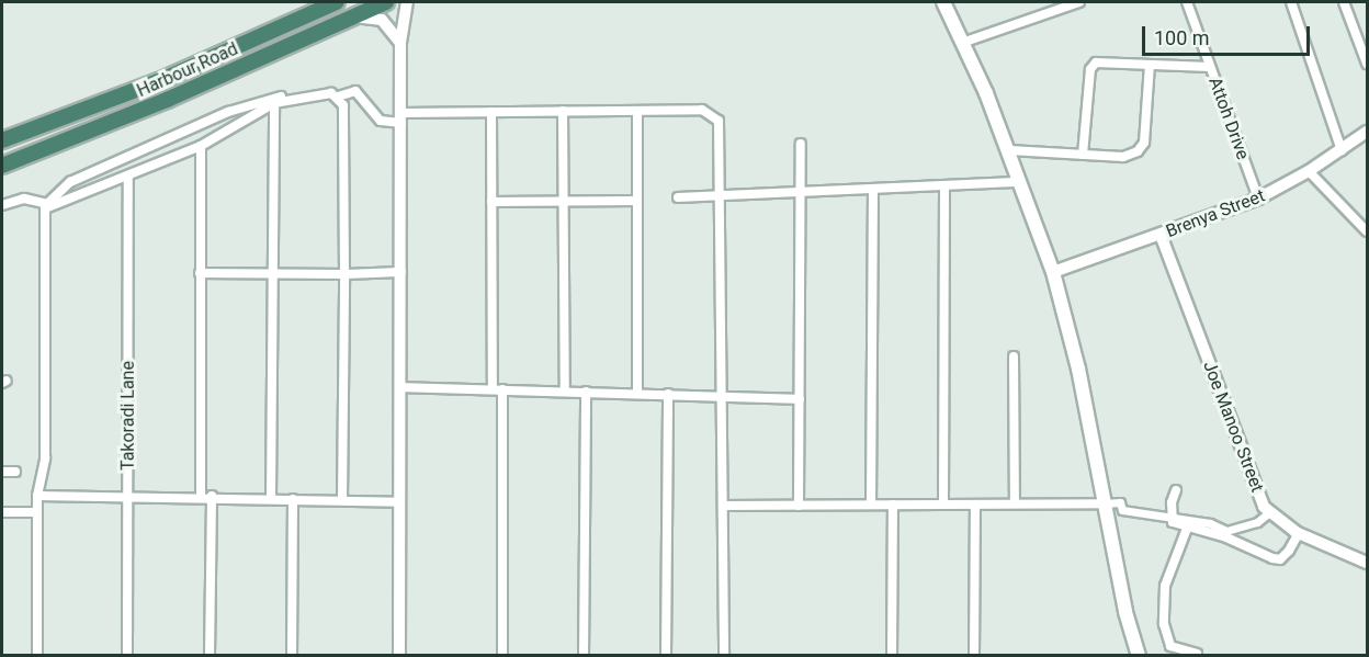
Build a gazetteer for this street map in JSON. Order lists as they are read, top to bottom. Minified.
{"streets":{"highway":["Harbour Road"],"street":["Attoh Drive","Brenya Street","Takoradi Lane","Joe Manoo Street"]},"crossings":[["Attoh Drive","Brenya Street"],["Brenya Street","Joe Manoo Street"]],"scale_bar":"100 m"}
